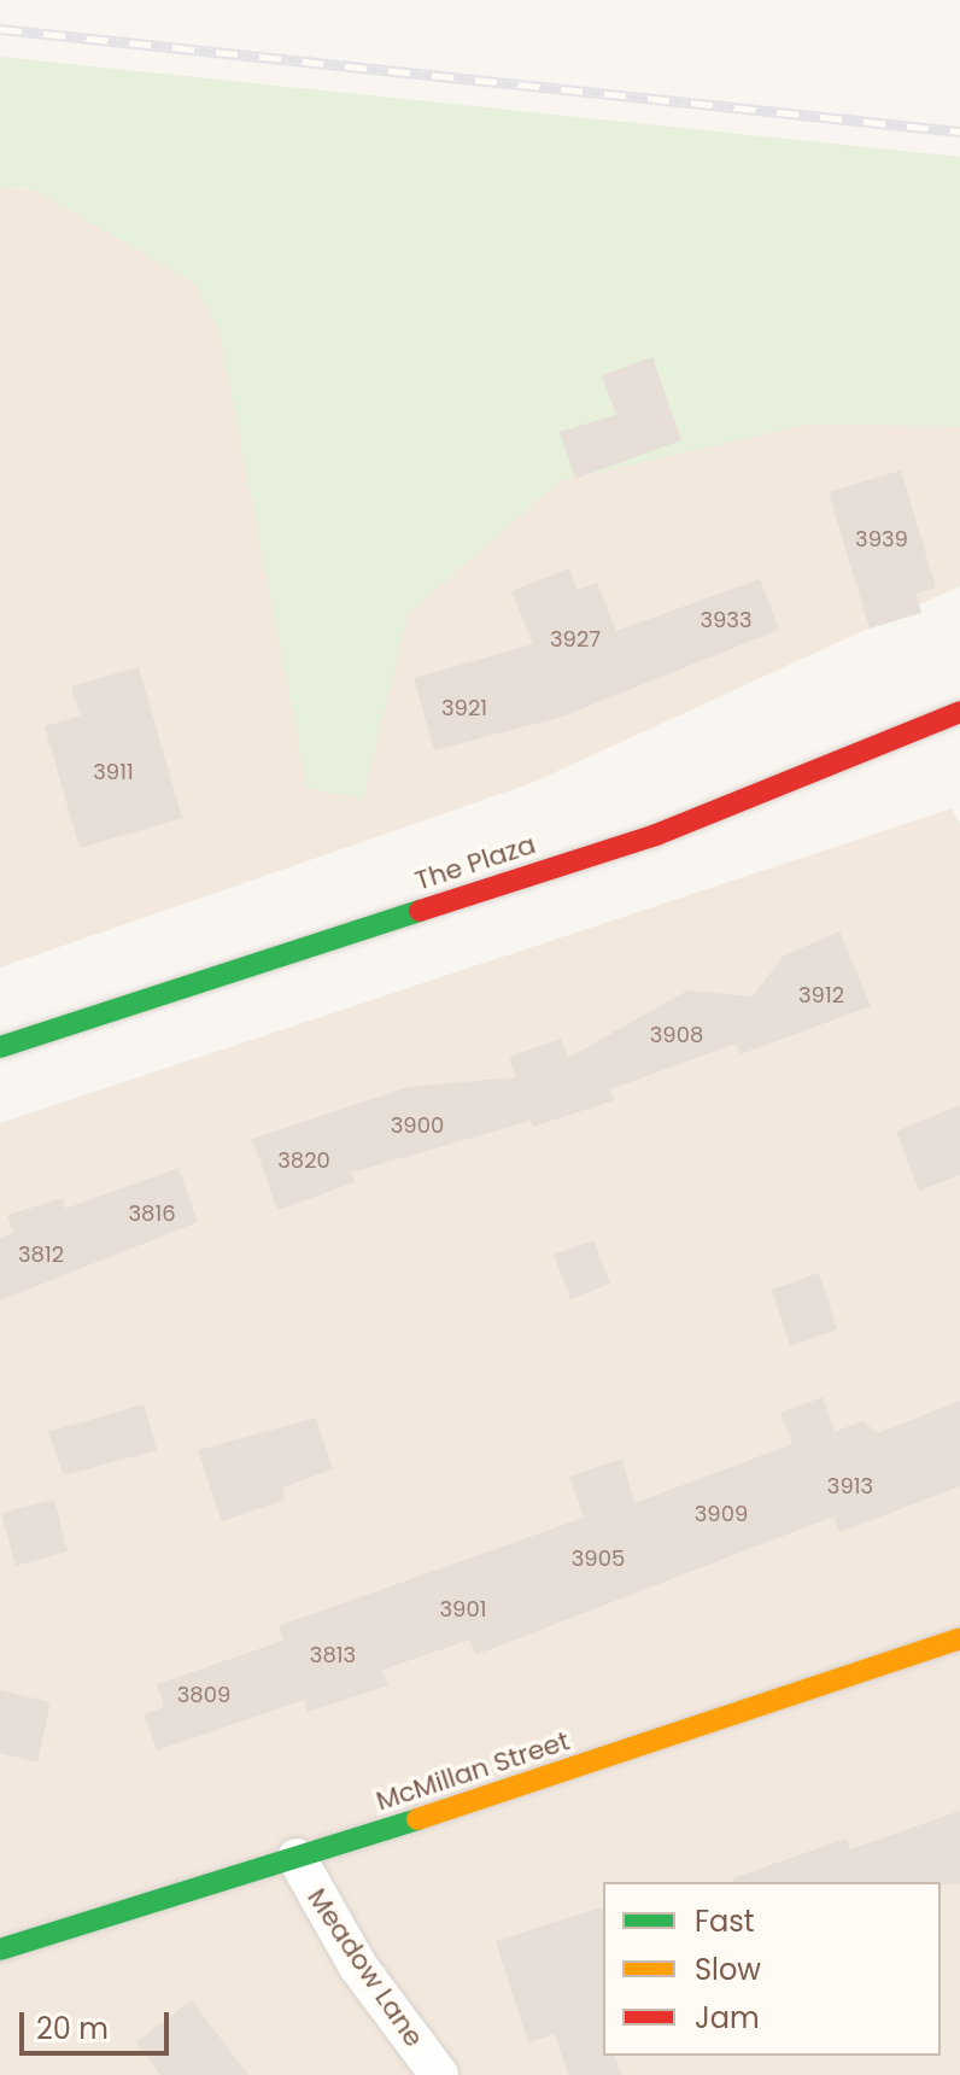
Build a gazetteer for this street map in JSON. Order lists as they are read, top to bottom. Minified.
{"streets":{"main road":["The Plaza","McMillan Street"],"street":["Meadow Lane"]},"crossings":[["McMillan Street","Meadow Lane"]],"house_numbers":["3939","3933","3927","3921","3911","3912","3908","3900","3820","3816","3812","3913","3909","3905","3901","3813","3809"],"legend":["Fast","Slow","Jam"],"scale_bar":"20 m"}
